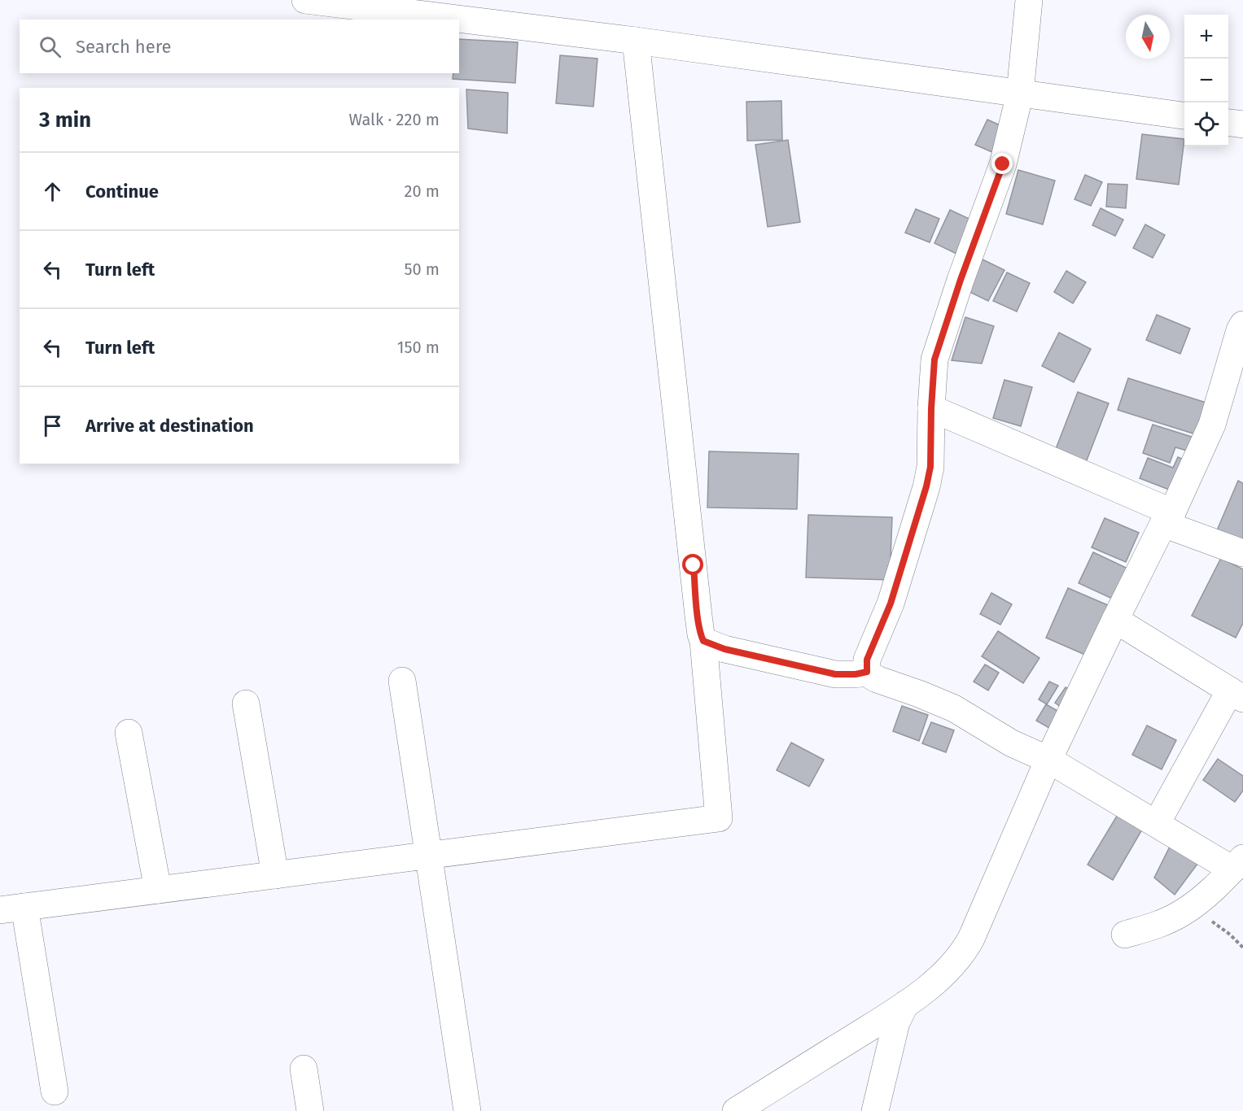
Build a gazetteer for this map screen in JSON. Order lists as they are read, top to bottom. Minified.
{"north":"bottom","page":{"map_buttons":["+","−"],"search":"Search here","heading":["3 min","Walk · 220 m"],"list":[["Continue","20 m"],["Turn left","50 m"],["Turn left","150 m"],"Arrive at destination"]}}
